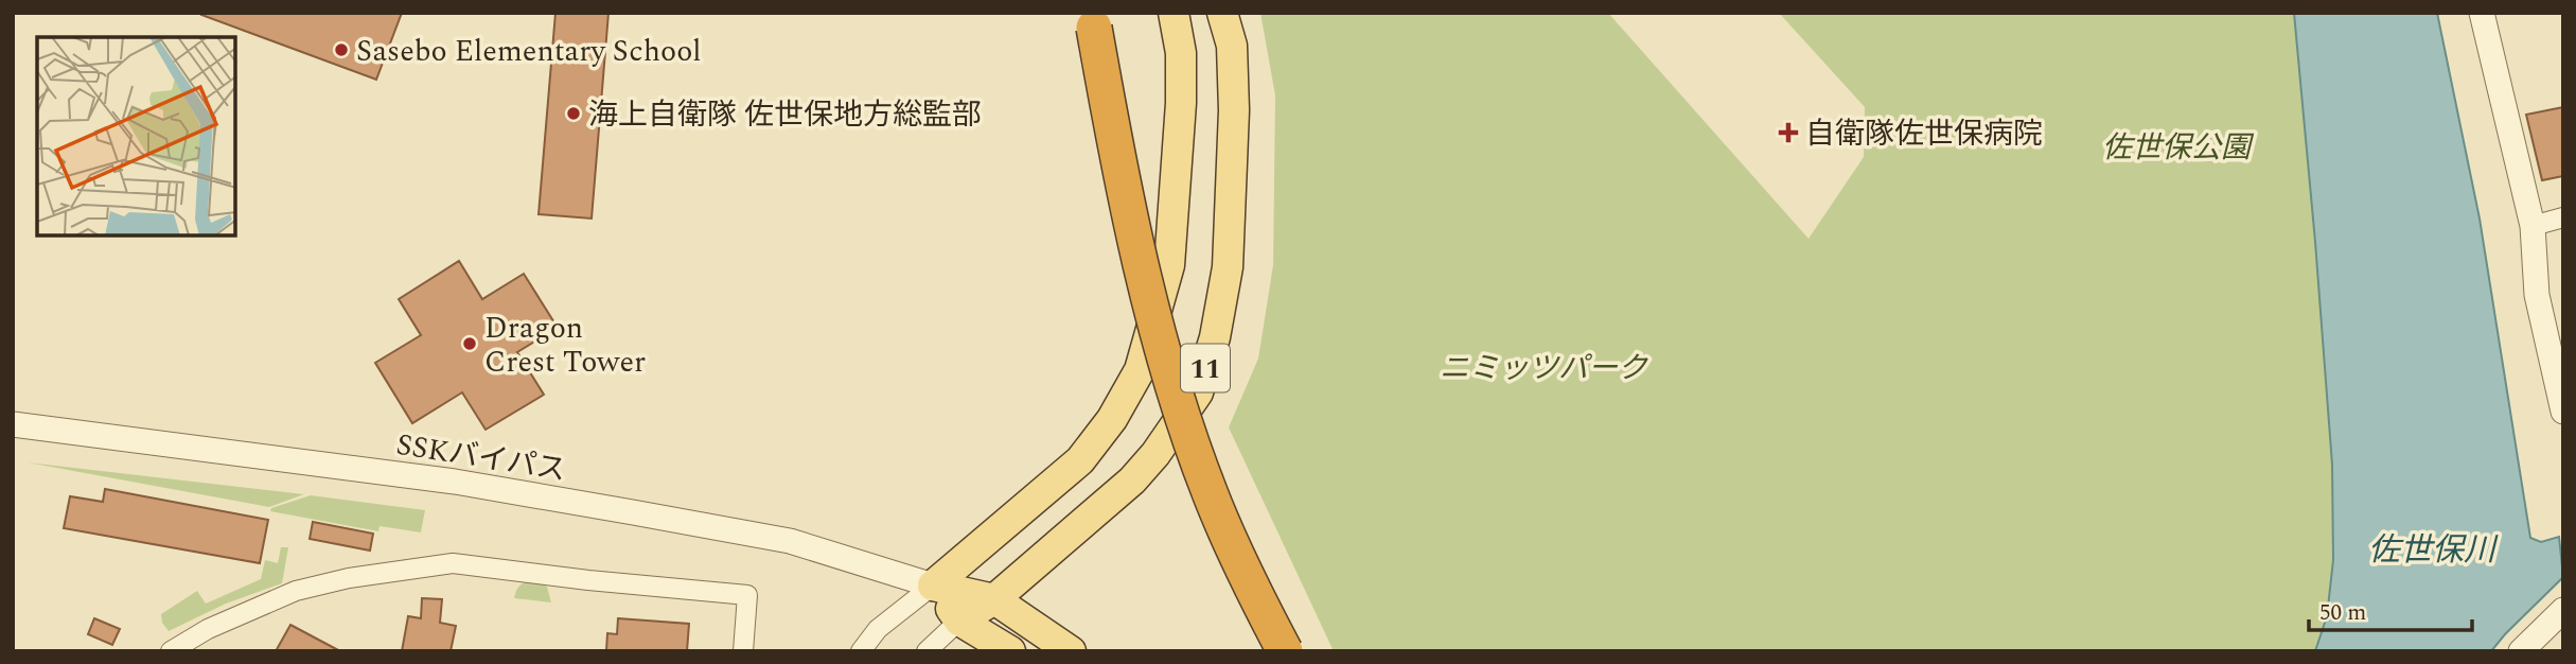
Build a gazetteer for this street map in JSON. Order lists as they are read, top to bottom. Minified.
{"streets":{"main road":["11"],"street":["SSKバイパス"]},"crossings":[["11","SSKバイパス"]],"water":["佐世保川"],"parks":["佐世保公園","ニミッツパーク"],"places":{"other":["Sasebo Elementary School","海上自衛隊 佐世保地方総監部","Dragon Crest Tower"],"health":["自衛隊佐世保病院"]},"scale_bar":"50 m"}
